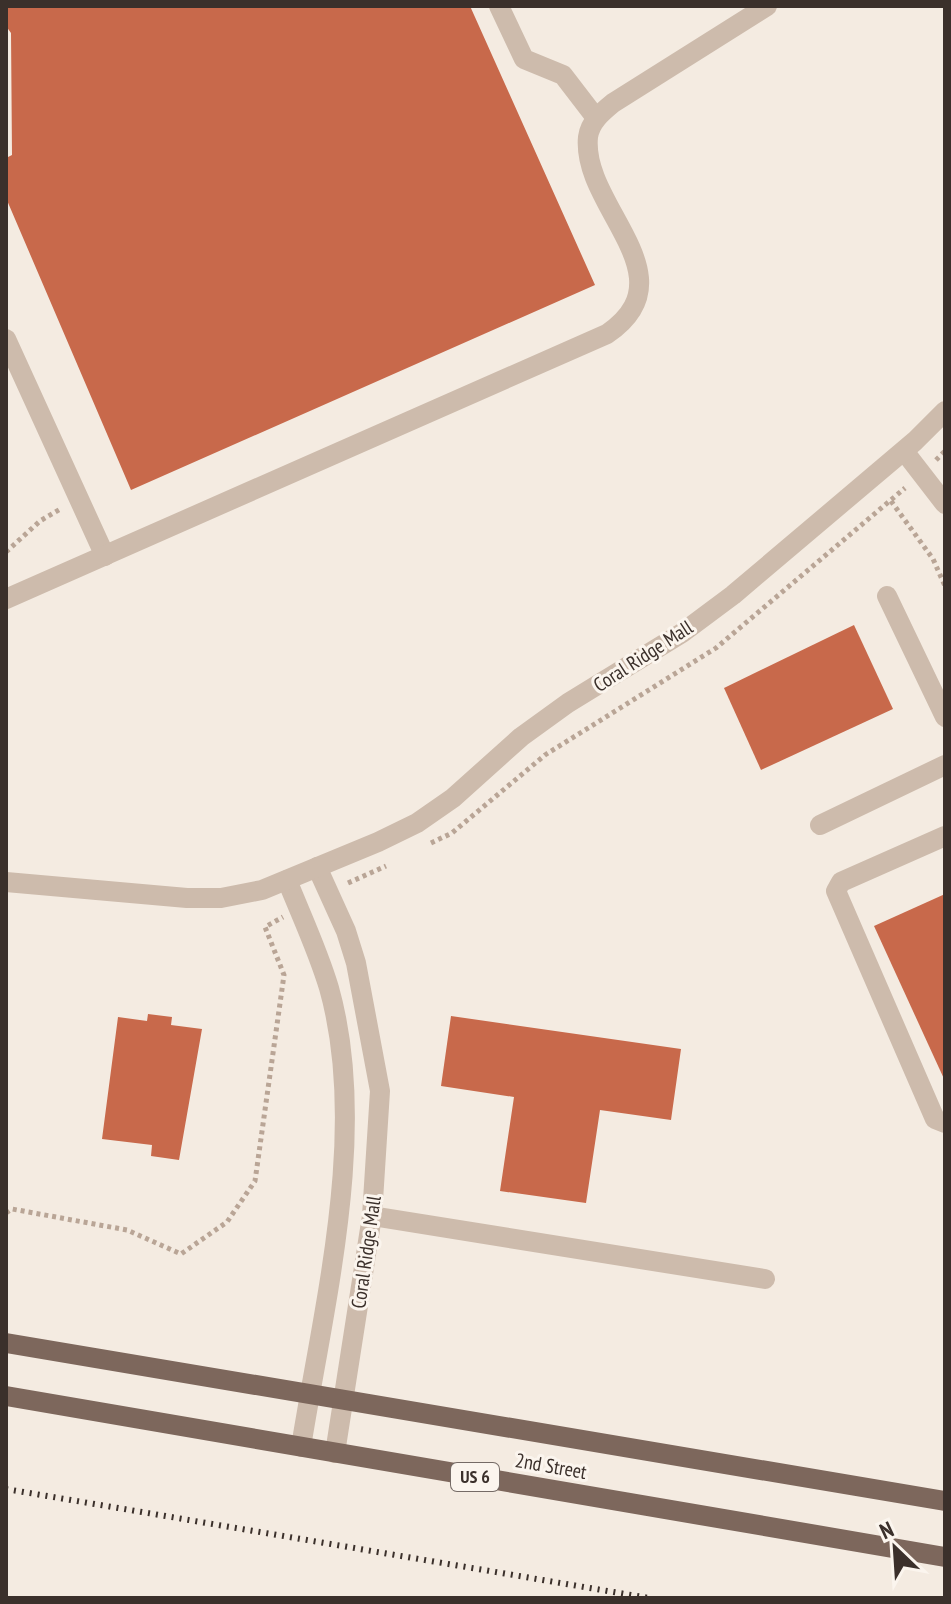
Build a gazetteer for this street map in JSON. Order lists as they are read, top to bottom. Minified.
{"streets":{"main road":["2nd Street","US 6"],"street":["Coral Ridge Mall"]},"crossings":[["Coral Ridge Mall","2nd Street"]],"north":"top left"}
